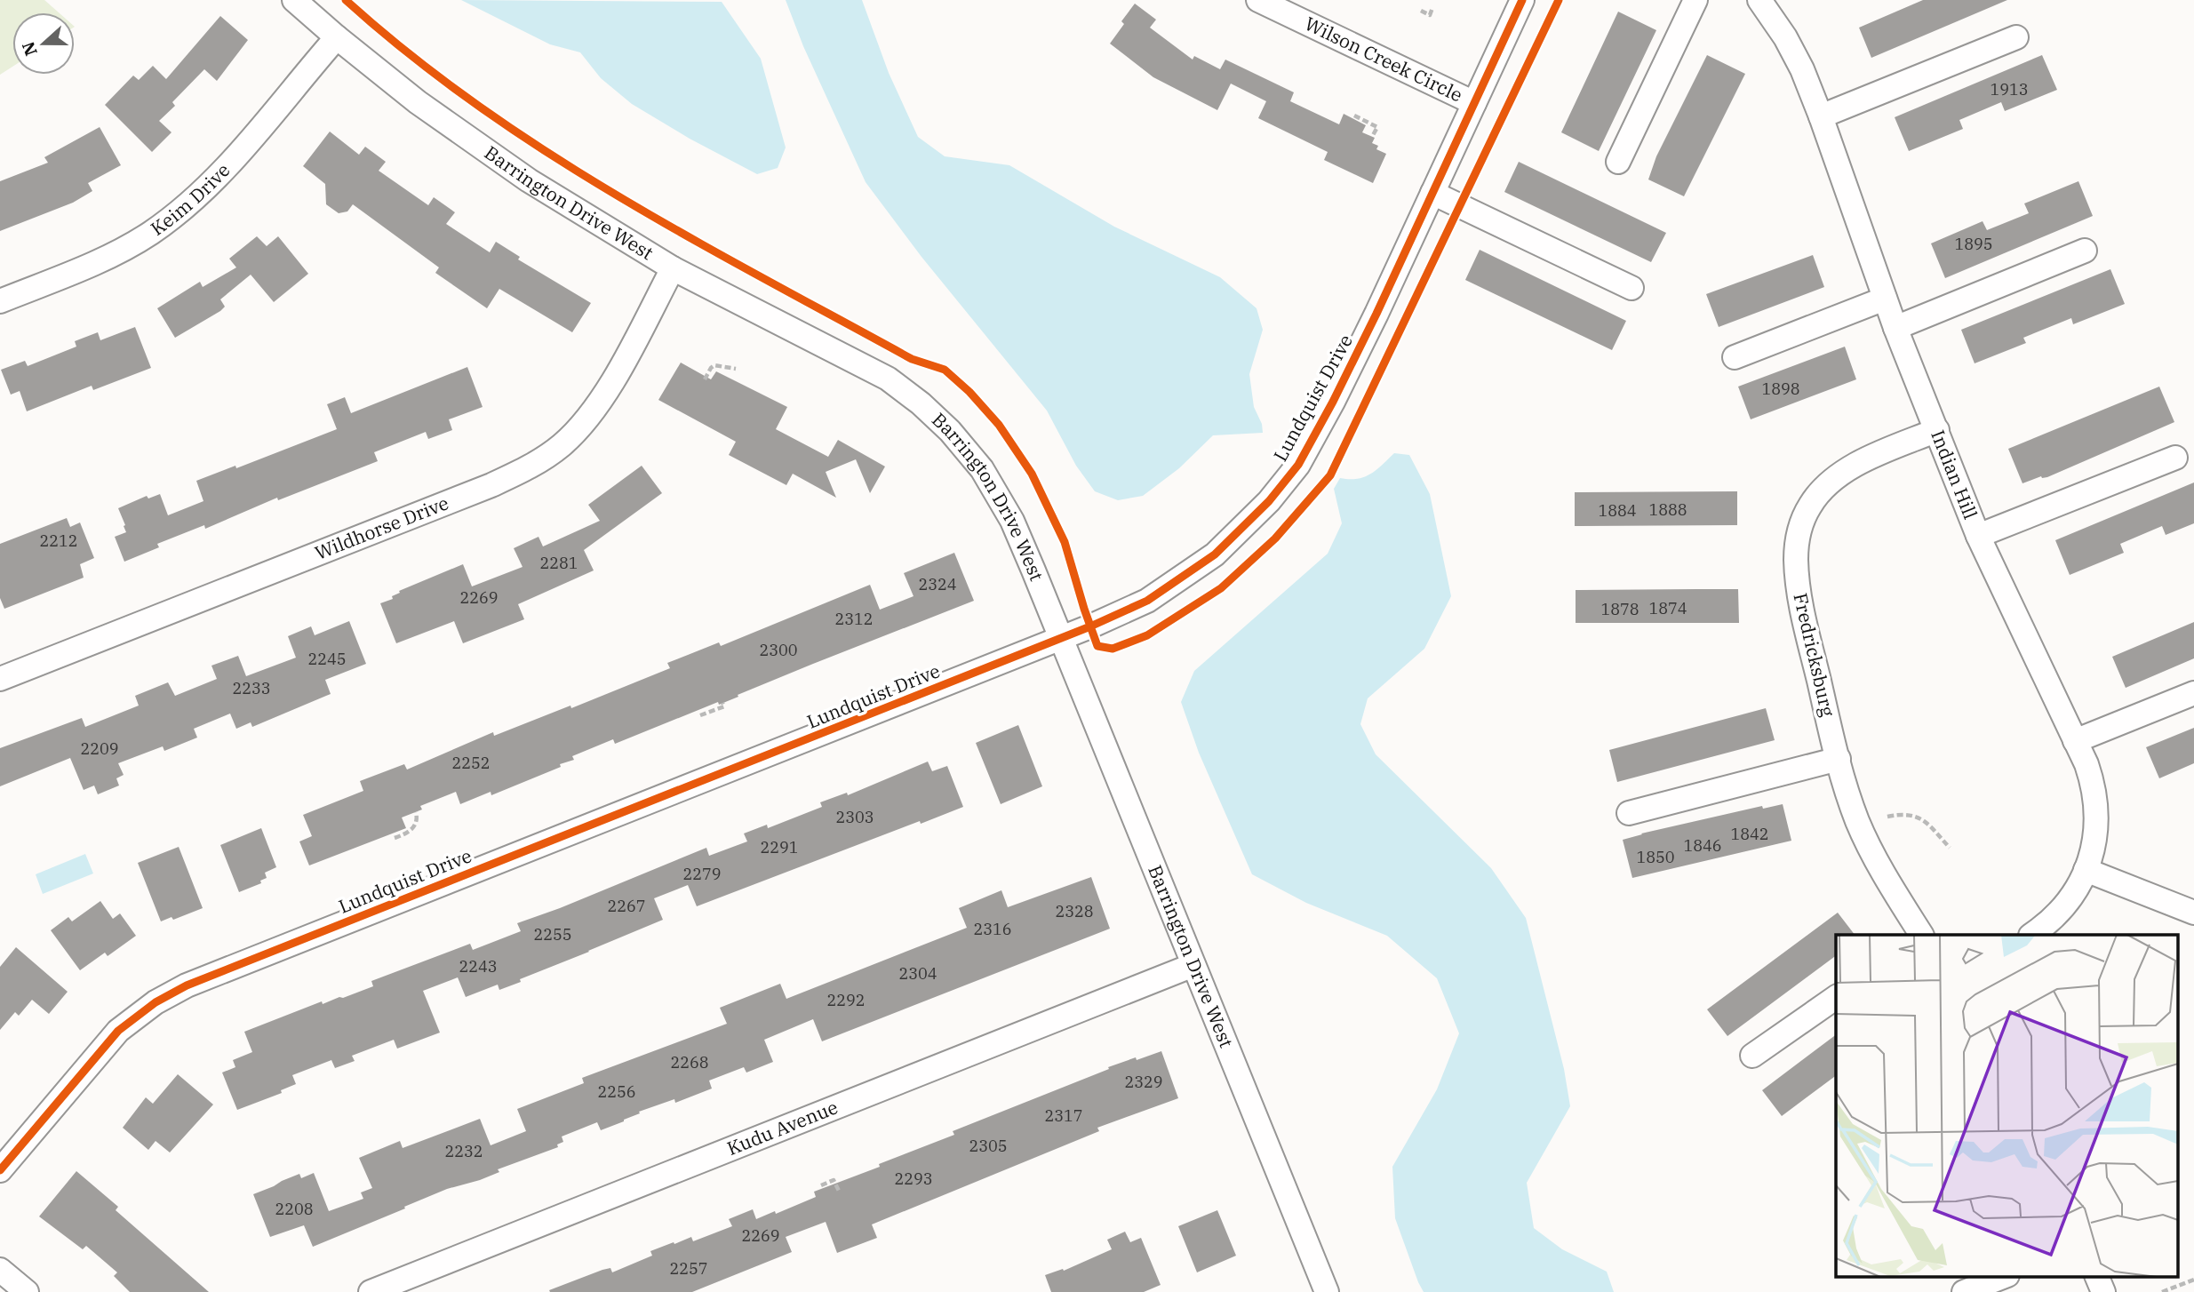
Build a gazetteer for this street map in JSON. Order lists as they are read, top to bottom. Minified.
{"streets":{"street":["Wilson Creek Circle","Keim Drive","Barrington Drive West","Lundquist Drive","Indian Hill","Wildhorse Drive","Fredricksburg","Kudu Avenue"]},"crossings":[["Wilson Creek Circle","Lundquist Drive"],["Keim Drive","Barrington Drive West"],["Barrington Drive West","Lundquist Drive"],["Barrington Drive West","Wildhorse Drive"],["Barrington Drive West","Kudu Avenue"],["Indian Hill","Fredricksburg"]],"house_numbers":["1913","1895","1898","1888","1884","2212","2281","2324","2269","1874","1878","2312","2300","2245","2233","2209","2252","2303","1842","1846","2291","1850","2279","2267","2328","2316","2255","2243","2304","2292","2268","2329","2256","2317","2305","2232","2293","2208","2269","2257"],"north":"left"}
